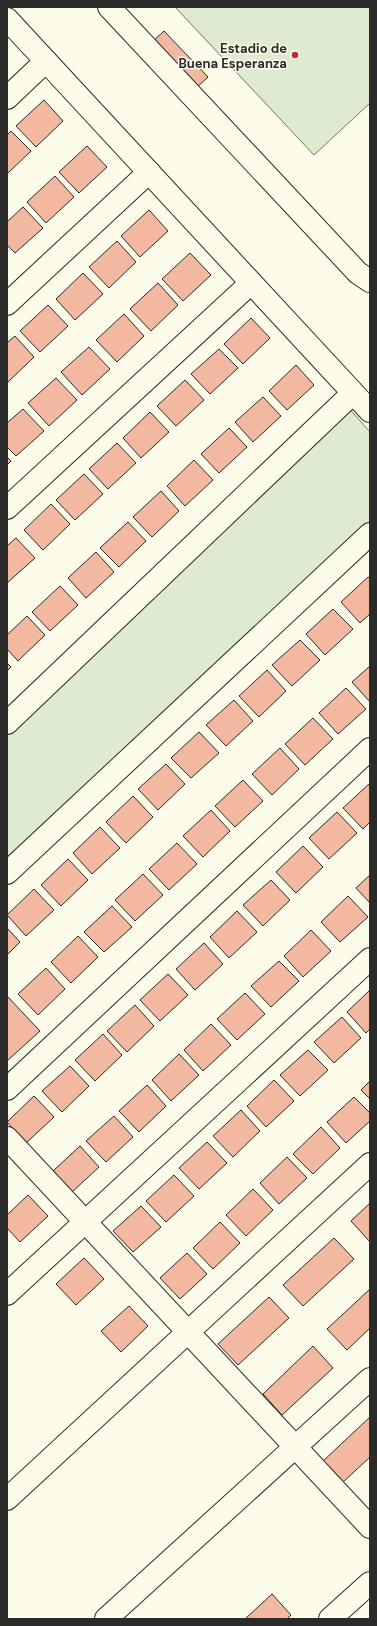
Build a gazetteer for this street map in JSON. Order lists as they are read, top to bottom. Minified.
{"places":["Estadio de Buena Esperanza"]}
